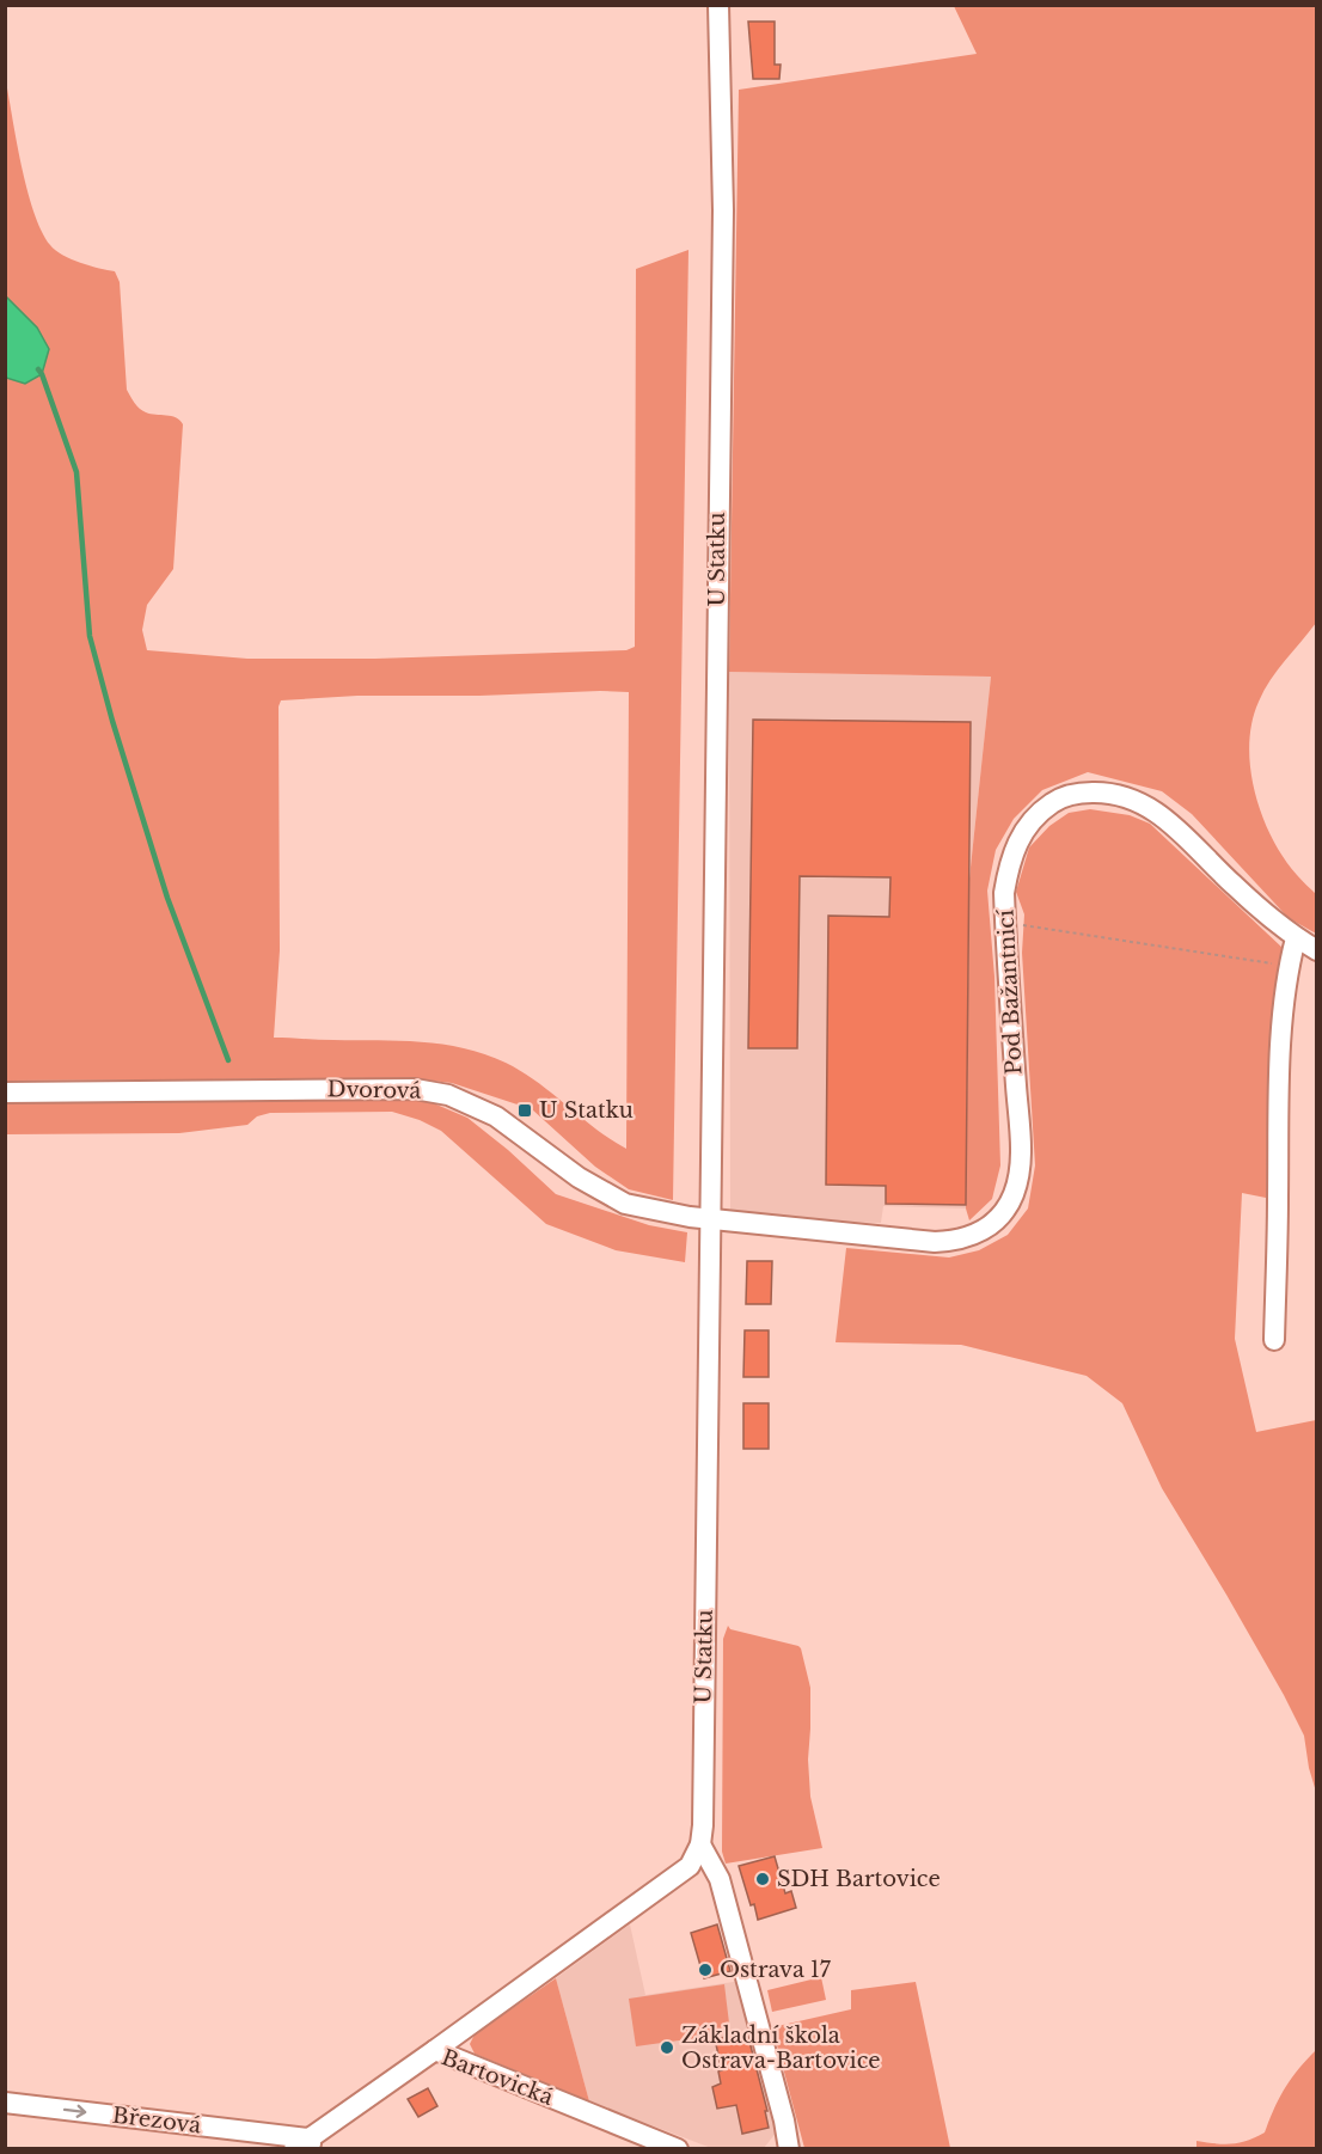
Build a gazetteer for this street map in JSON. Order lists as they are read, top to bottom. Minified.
{"streets":{"street":["U Statku","Pod Bažantnicí","Dvorová","Bartovická","Březová"]},"crossings":[["U Statku","Pod Bažantnicí"],["U Statku","Dvorová"],["Pod Bažantnicí","Dvorová"],["Bartovická","Březová"]],"one_way":["Březová"],"places":{"transit":["U Statku"],"other":["SDH Bartovice","Ostrava 17","Základní škola Ostrava-Bartovice"]}}
